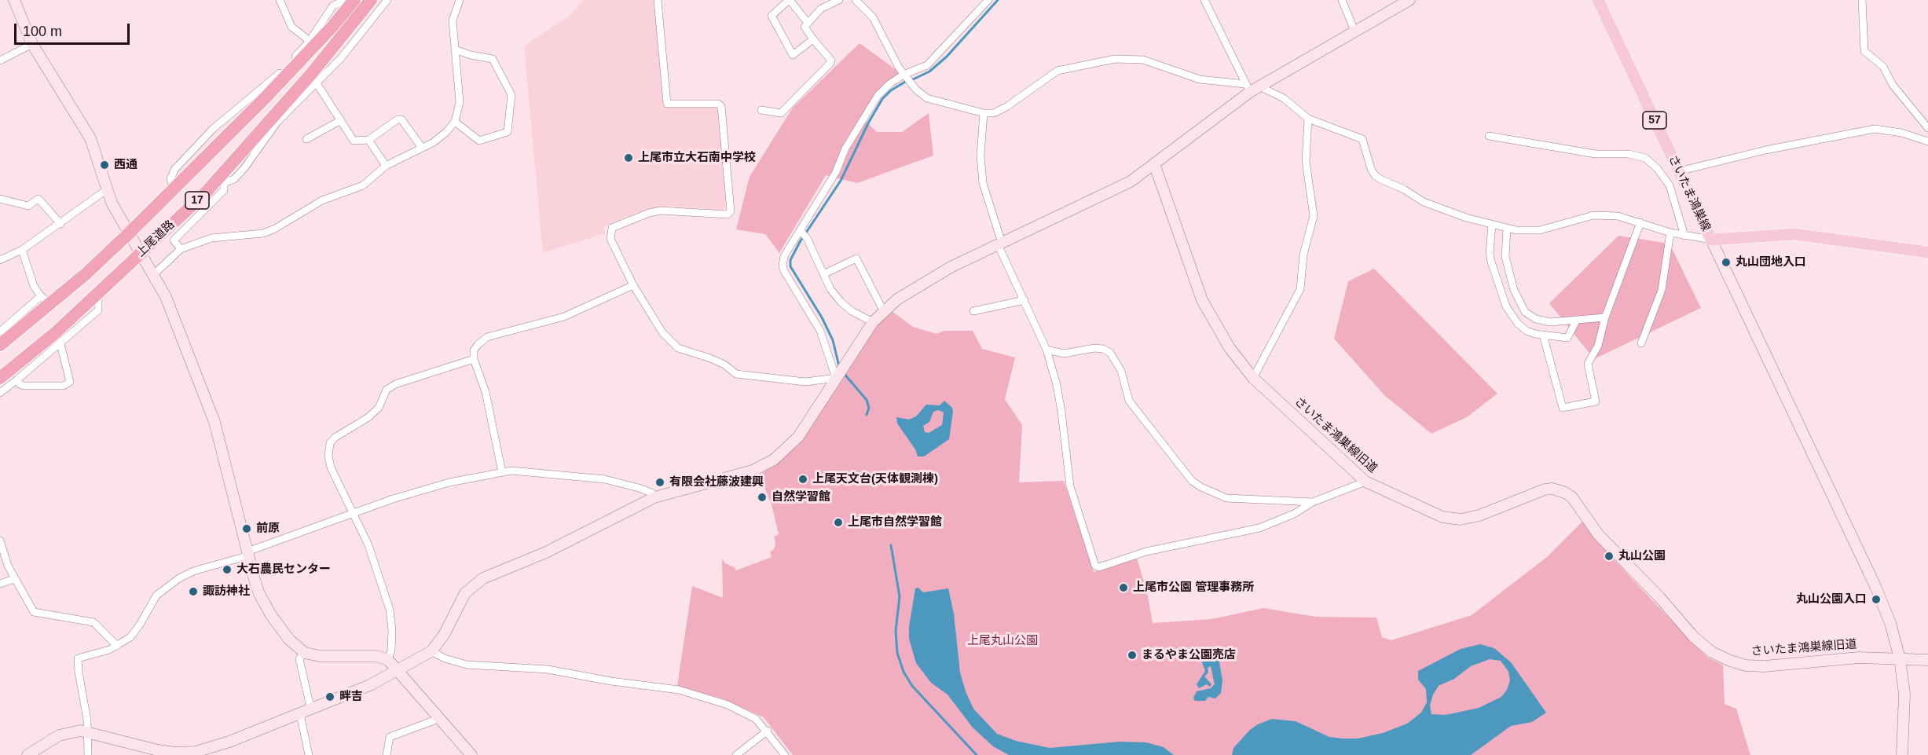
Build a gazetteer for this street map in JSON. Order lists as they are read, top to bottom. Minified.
{"streets":{"highway":["17","上尾道路"],"main road":["57","さいたま鴻巣線"],"street":["さいたま鴻巣線旧道"]},"parks":["上尾丸山公園"],"places":["上尾市立大石南中学校","西通","丸山団地入口","上尾天文台(天体観測棟)","有限会社藤波建興","自然学習館","上尾市自然学習館","前原","丸山公園","大石農民センター","上尾市公園 管理事務所","諏訪神社","丸山公園入口","まるやま公園売店","畔吉"],"scale_bar":"100 m"}
